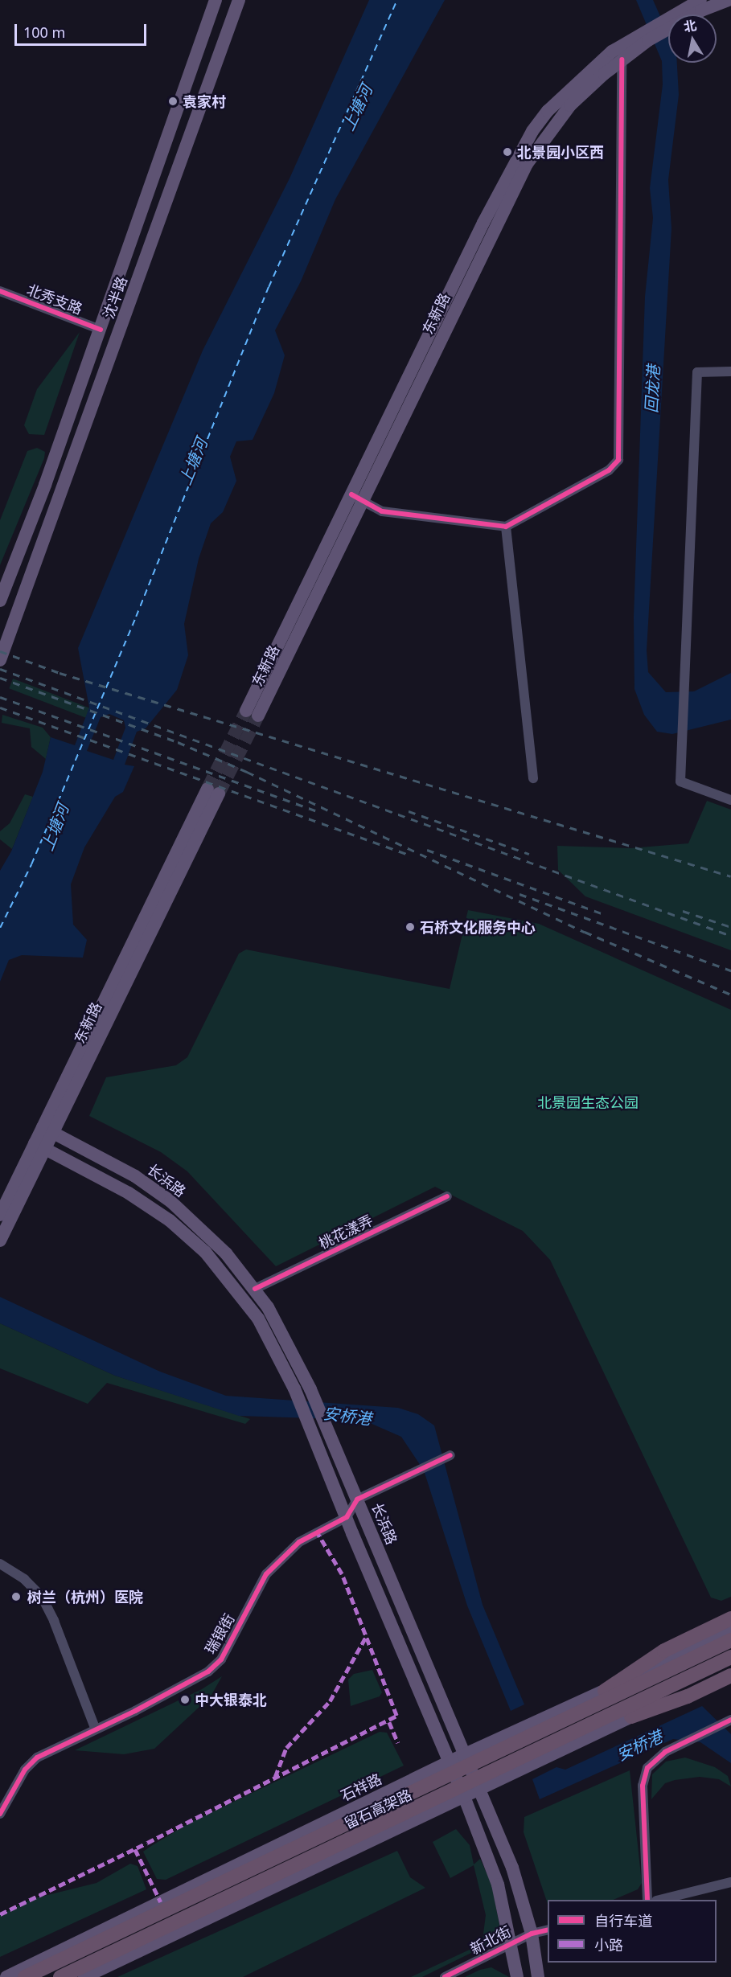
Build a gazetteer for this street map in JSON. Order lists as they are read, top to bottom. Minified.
{"streets":{"highway":["留石高架路"],"main road":["沈半路","东新路","长浜路","石祥路"],"street":["北秀支路","桃花漾弄","瑞银街","新北街"]},"crossings":[["沈半路","北秀支路"],["东新路","长浜路"],["长浜路","桃花漾弄"],["长浜路","石祥路"],["长浜路","新北街"]],"water":["上塘河","回龙港","安桥港"],"parks":["北景园生态公园"],"places":["袁家村","北景园小区西","石桥文化服务中心","树兰（杭州）医院","中大银泰北"],"legend":["自行车道","小路"],"scale_bar":"100 m","north":"top"}
